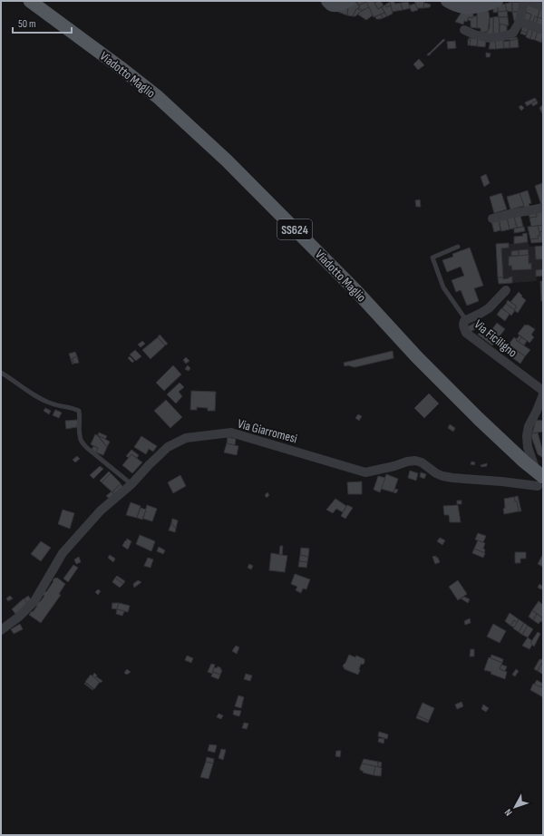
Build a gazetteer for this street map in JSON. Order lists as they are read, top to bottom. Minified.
{"streets":{"main road":["Viadotto Maglio","SS624"],"street":["Via Ficiligno","Via Giarromesi"]},"crossings":[["Viadotto Maglio","Via Giarromesi"]],"scale_bar":"50 m","north":"bottom left"}
